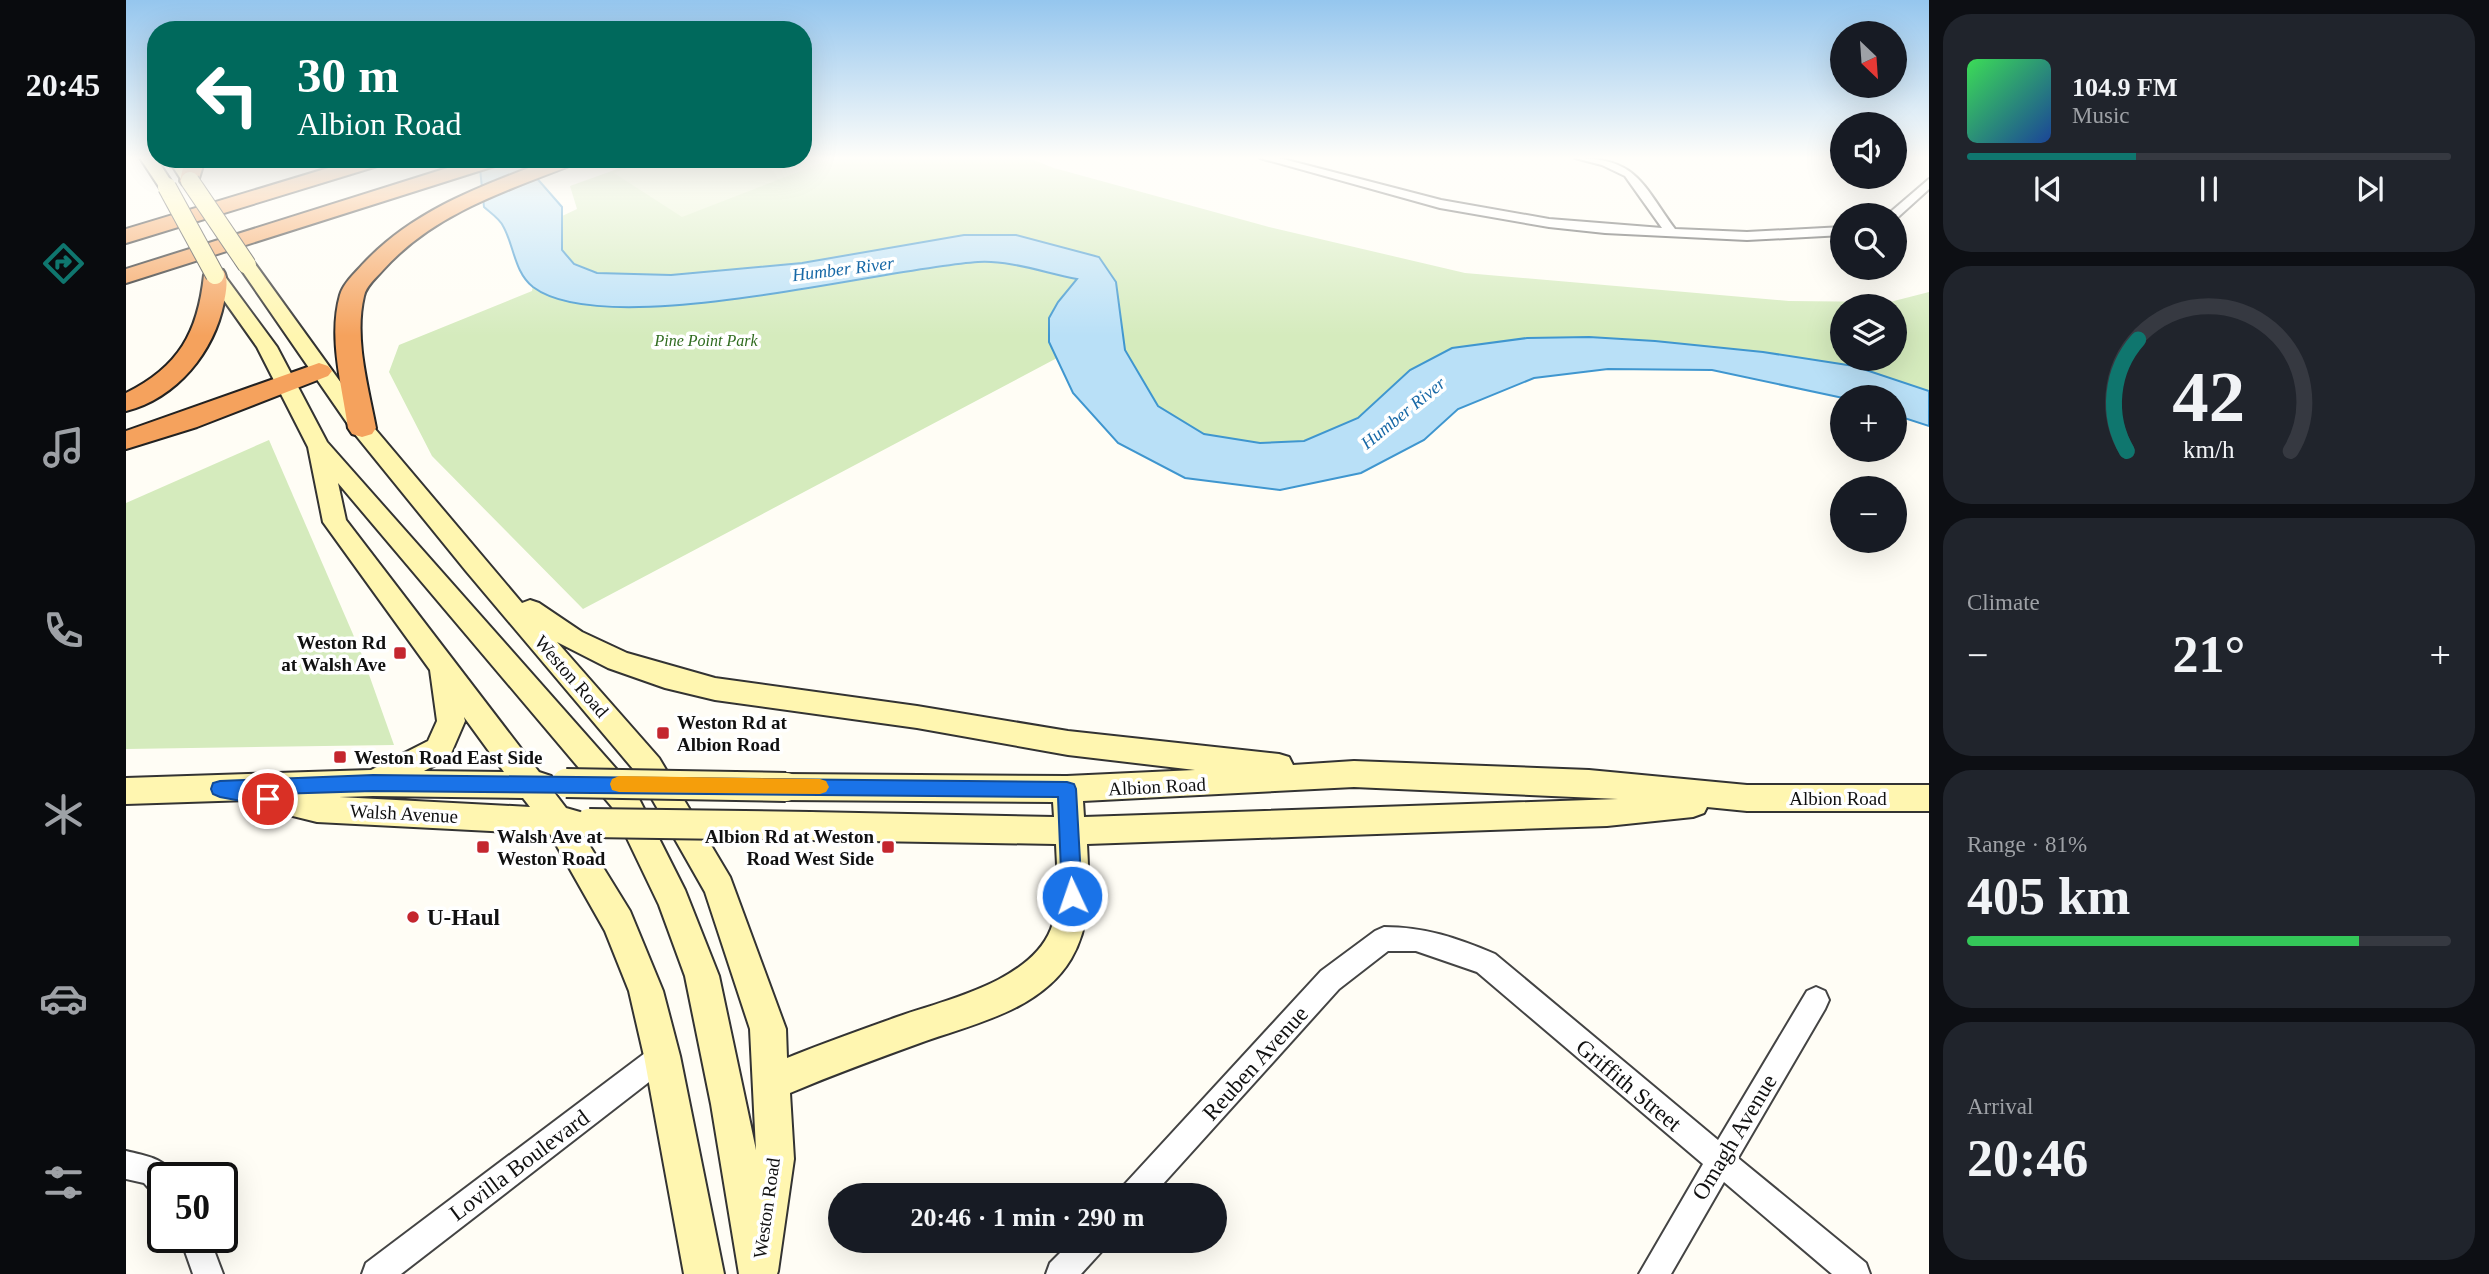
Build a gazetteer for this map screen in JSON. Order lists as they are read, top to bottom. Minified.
{"streets":{"main road":["Weston Road","Albion Road","Walsh Avenue"],"street":["Reuben Avenue","Griffith Street","Omagh Avenue","Lovilla Boulevard"]},"crossings":[["Albion Road","Walsh Avenue"],["Reuben Avenue","Griffith Street"],["Griffith Street","Omagh Avenue"]],"water":["Humber River"],"parks":["Pine Point Park"],"places":{"transit":["Weston Rd at Walsh Ave","Weston Rd at Albion Road","Weston Road East Side","Walsh Ave at Weston Road","Albion Rd at Weston Road West Side"],"other":["U-Haul"]},"north":"bottom right","page":{"tabs":"20:45","map_buttons":["+","−"],"turn":["30 m","Albion Road"],"song":["104.9 FM","Music"],"tile":["Climate",["Range · 81%","405 km"],["Arrival","20:46"]],"heat":["−","21°","+"],"limit":"50","trip":"20:46 · 1 min · 290 m","gauge":["42","km/h"]}}
